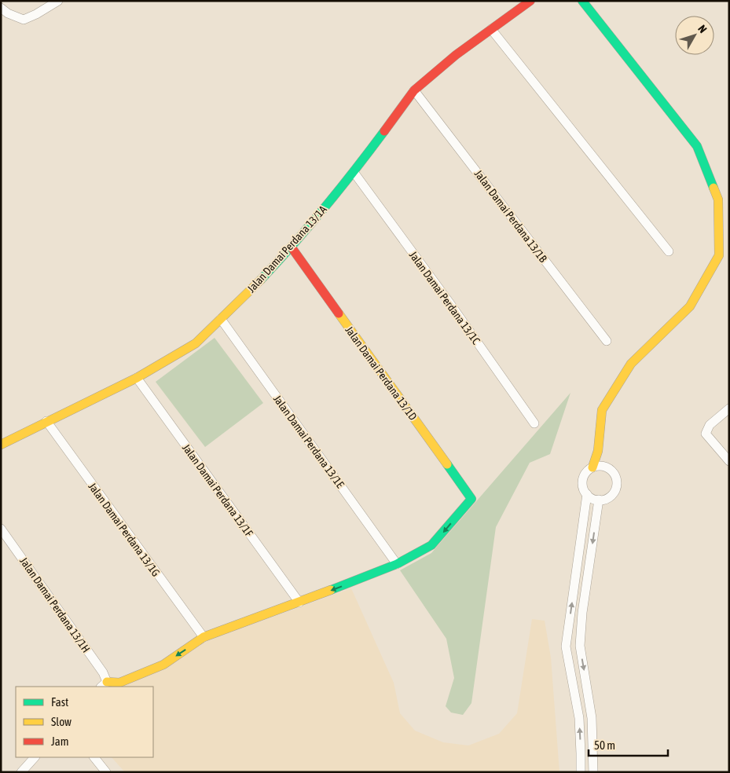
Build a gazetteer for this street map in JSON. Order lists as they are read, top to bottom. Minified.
{"streets":{"street":["Jalan Damai Perdana 13/1B","Jalan Damai Perdana 13/1A","Jalan Damai Perdana 13/1C","Jalan Damai Perdana 13/1D","Jalan Damai Perdana 13/1E","Jalan Damai Perdana 13/1F","Jalan Damai Perdana 13/1G","Jalan Damai Perdana 13/1H"]},"crossings":[["Jalan Damai Perdana 13/1B","Jalan Damai Perdana 13/1A"],["Jalan Damai Perdana 13/1A","Jalan Damai Perdana 13/1C"],["Jalan Damai Perdana 13/1A","Jalan Damai Perdana 13/1D"],["Jalan Damai Perdana 13/1A","Jalan Damai Perdana 13/1E"],["Jalan Damai Perdana 13/1A","Jalan Damai Perdana 13/1F"],["Jalan Damai Perdana 13/1A","Jalan Damai Perdana 13/1G"],["Jalan Damai Perdana 13/1D","Jalan Damai Perdana 13/1E"]],"one_way":["Jalan Damai Perdana 13/1D"],"legend":["Fast","Slow","Jam"],"scale_bar":"50 m","north":"top right"}
